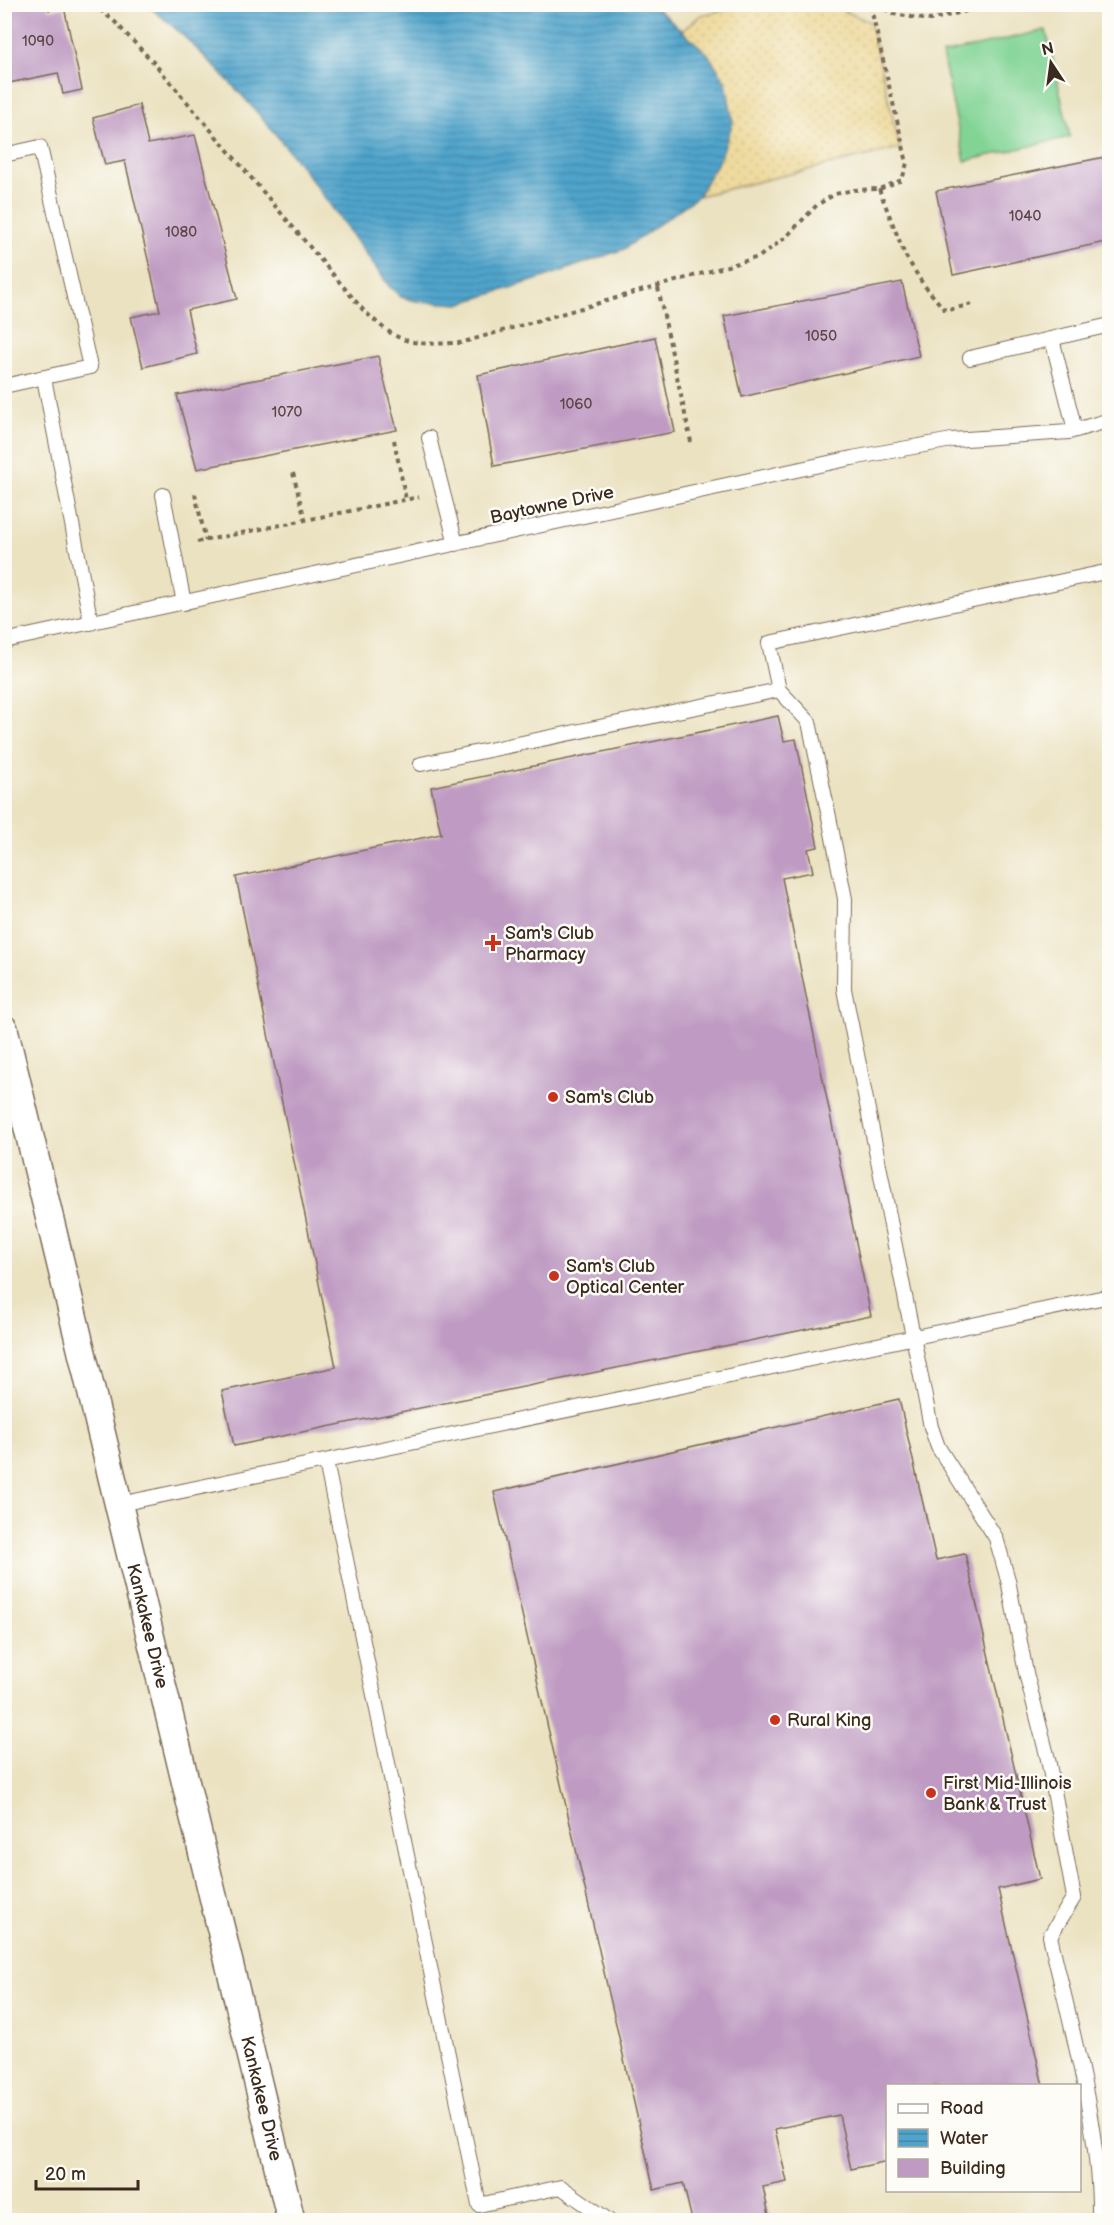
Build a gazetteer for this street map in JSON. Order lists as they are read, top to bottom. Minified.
{"streets":{"street":["Kankakee Drive"],"lane":["Baytowne Drive"]},"places":{"health":["Sam's Club Pharmacy"],"other":["Sam's Club","Sam's Club Optical Center","Rural King","First Mid-Illinois Bank & Trust"]},"house_numbers":["1090","1040","1080","1050","1060","1070"],"legend":["Road","Water","Building"],"scale_bar":"20 m","north":"top"}
